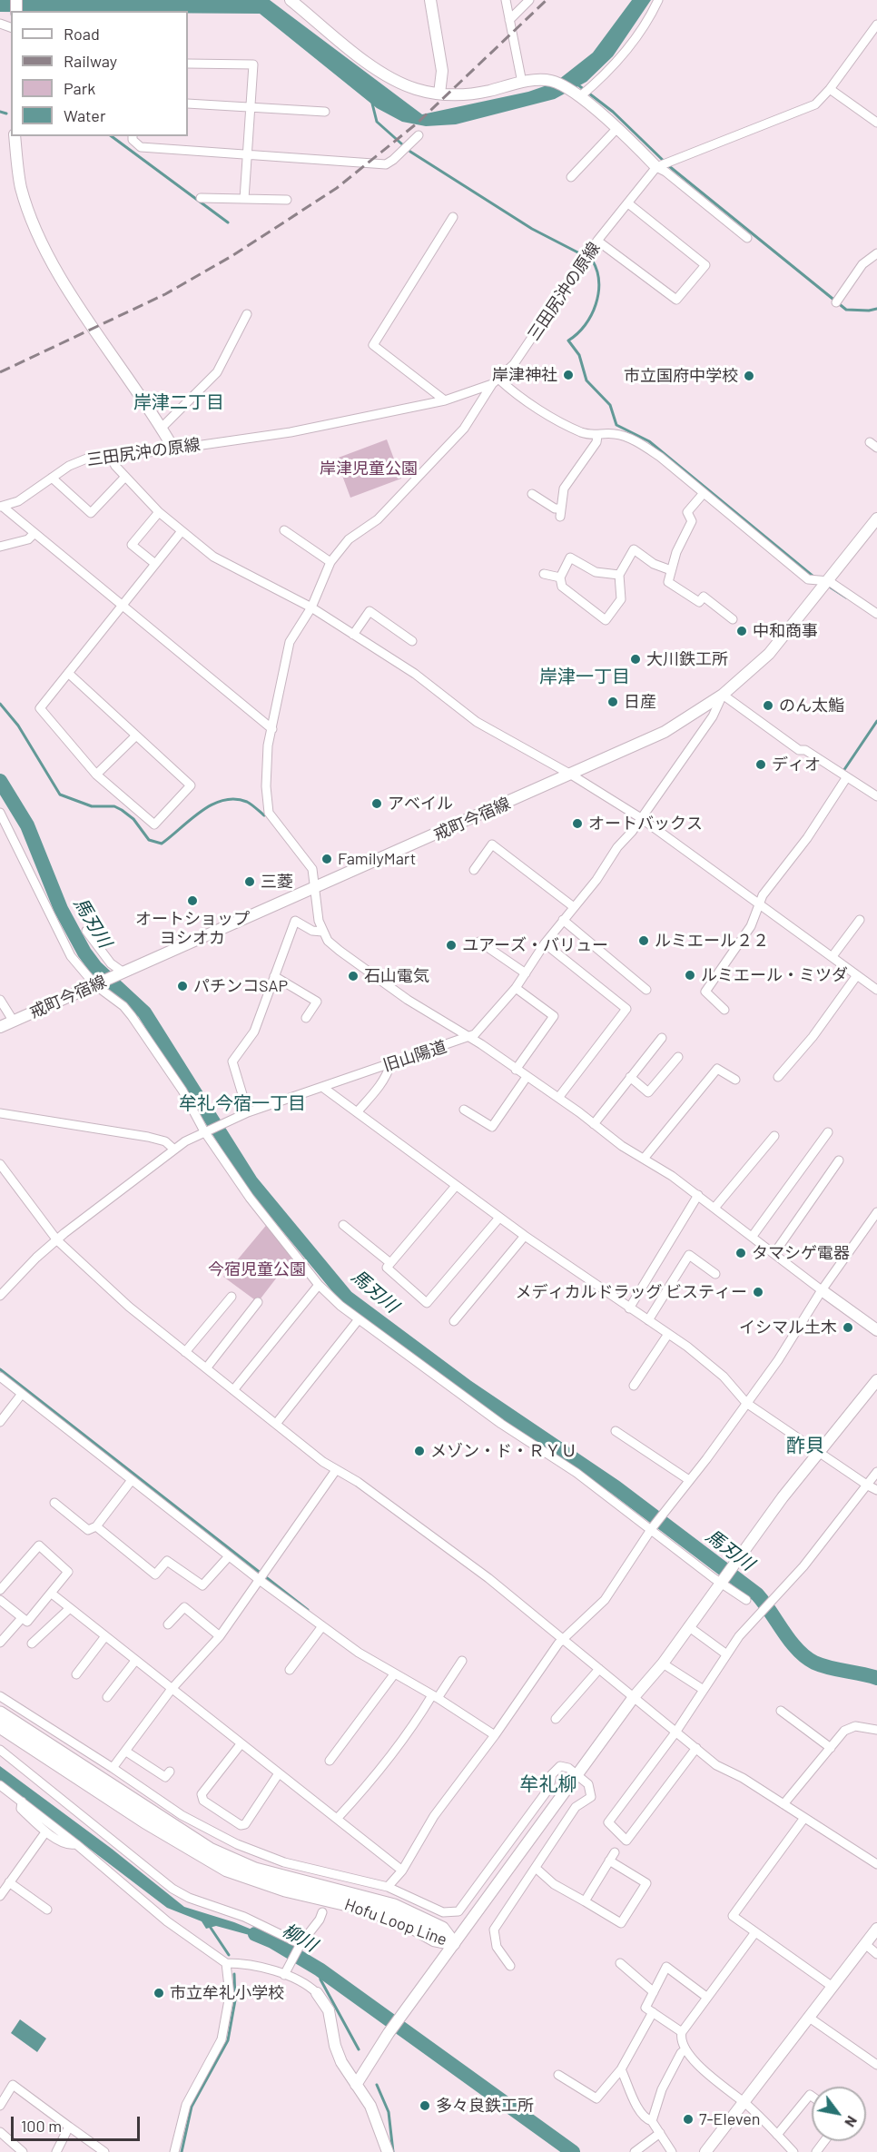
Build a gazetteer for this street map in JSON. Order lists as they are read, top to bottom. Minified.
{"streets":{"main road":["Hofu Loop Line"],"street":["三田尻沖の原線","戒町今宿線","旧山陽道"]},"crossings":[["戒町今宿線","旧山陽道"]],"districts":["岸津二丁目","岸津一丁目","牟礼今宿一丁目","酢貝","牟礼柳"],"water":["馬刃川","柳川"],"parks":["岸津児童公園","今宿児童公園"],"places":["岸津神社","市立国府中学校","中和商事","大川鉄工所","日産","のん太鮨","ディオ","アベイル","オートバックス","FamilyMart","三菱","オートショップ ヨシオカ","ルミエール２２","ユアーズ・バリュー","ルミエール・ミツダ","石山電気","パチンコSAP","タマシゲ電器","メディカルドラッグ ビスティー","イシマル土木","メゾン・ド・ＲＹＵ","市立牟礼小学校","多々良鉄工所","7-Eleven"],"legend":["Road","Railway","Park","Water"],"scale_bar":"100 m","north":"bottom right"}
